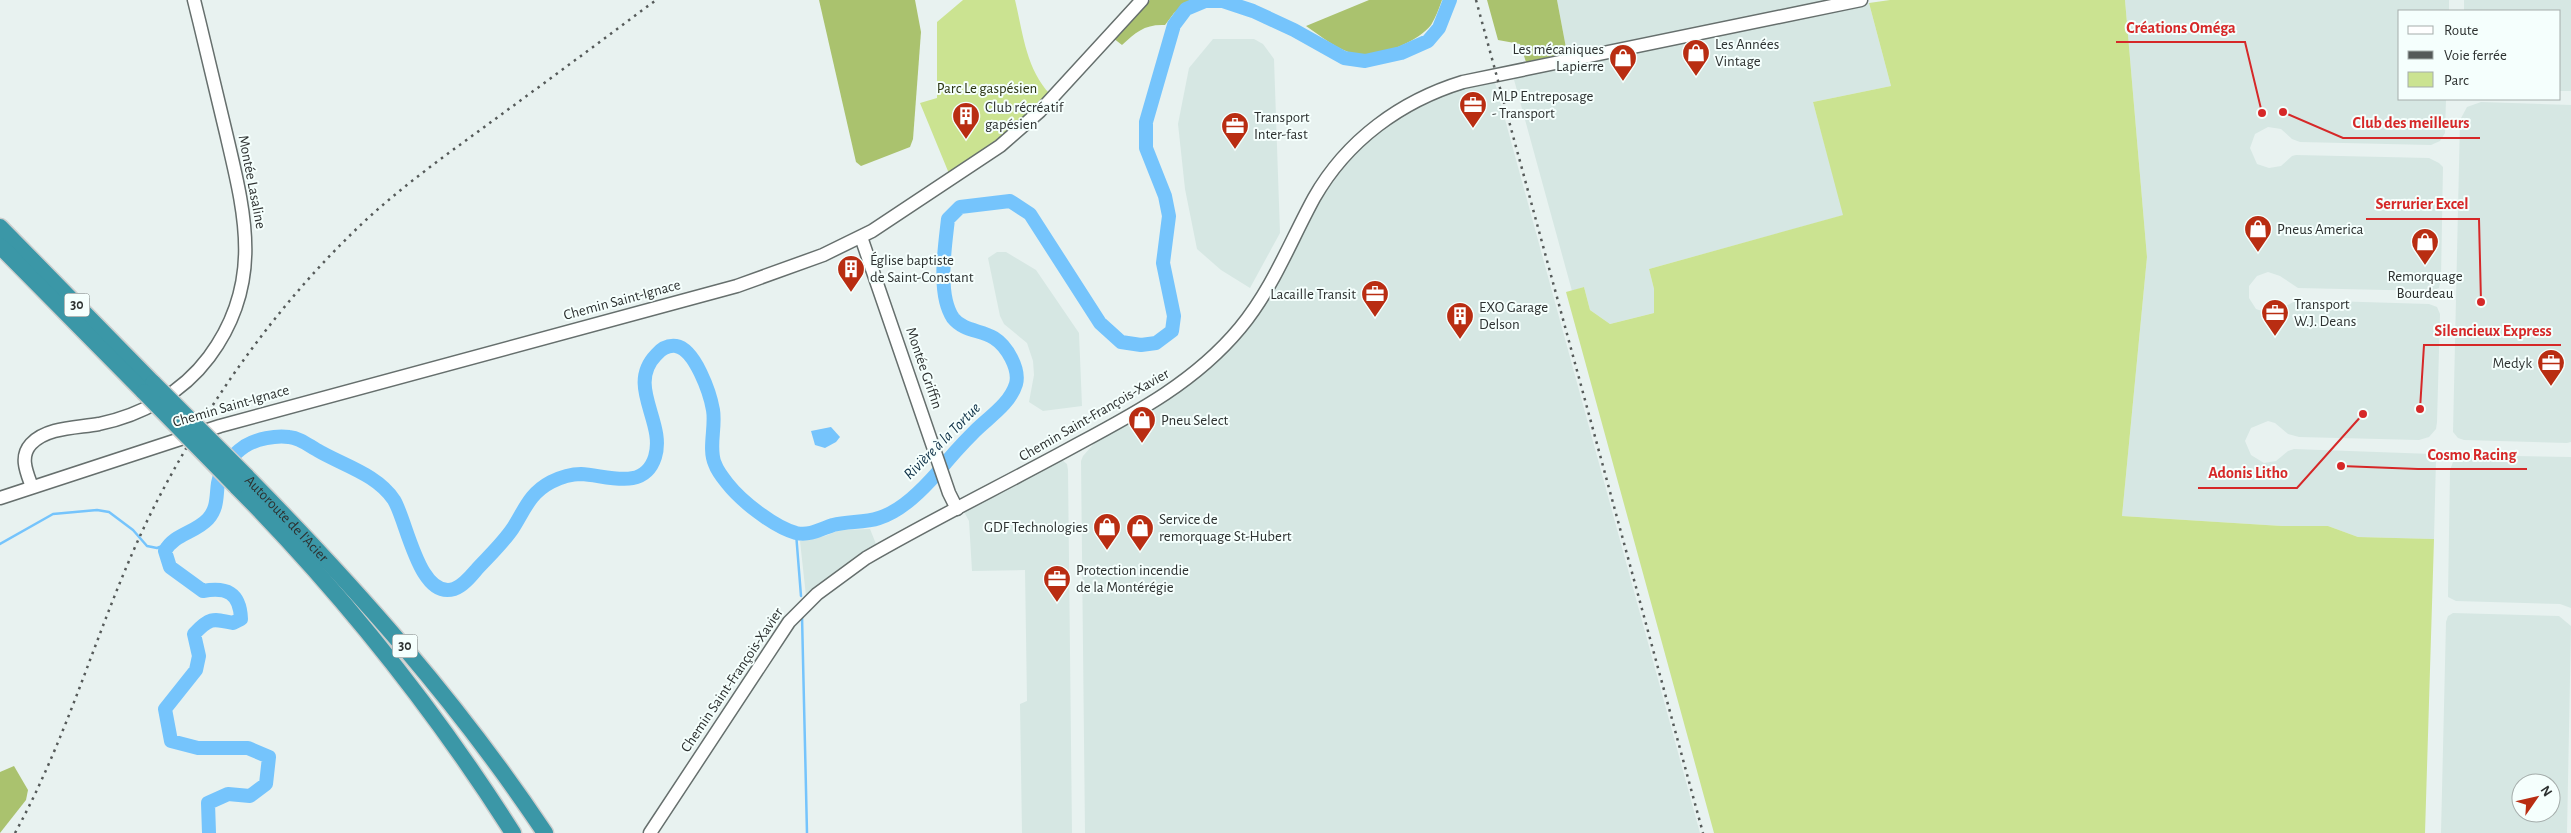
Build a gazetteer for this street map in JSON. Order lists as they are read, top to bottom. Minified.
{"streets":{"highway":["30","Autoroute de l'Acier"],"street":["Montée Lasaline","Chemin Saint-Ignace","Montée Griffin","Chemin Saint-François-Xavier"]},"crossings":[["Montée Lasaline","Chemin Saint-Ignace"],["Chemin Saint-Ignace","Montée Griffin"],["Montée Griffin","Chemin Saint-François-Xavier"]],"water":["Rivière à la Tortue"],"parks":["Parc Le gaspésien"],"places":{"shop":["Les Années Vintage","Les mécaniques Lapierre","Pneus America","Remorquage Bourdeau","Pneu Select","GDF Technologies","Service de remorquage St-Hubert"],"other":["Club des meilleurs","Créations Oméga","Serrurier Excel","Silencieux Express","Adonis Litho","Cosmo Racing"],"office":["MLP Entreposage - Transport","Transport Inter-fast","Lacaille Transit","Transport W.J. Deans","Medyk","Protection incendie de la Montérégie"],"building":["Club récréatif gapésien","Église baptiste de Saint-Constant","EXO Garage Delson"]},"legend":["Route","Voie ferrée","Parc"],"north":"top right"}
